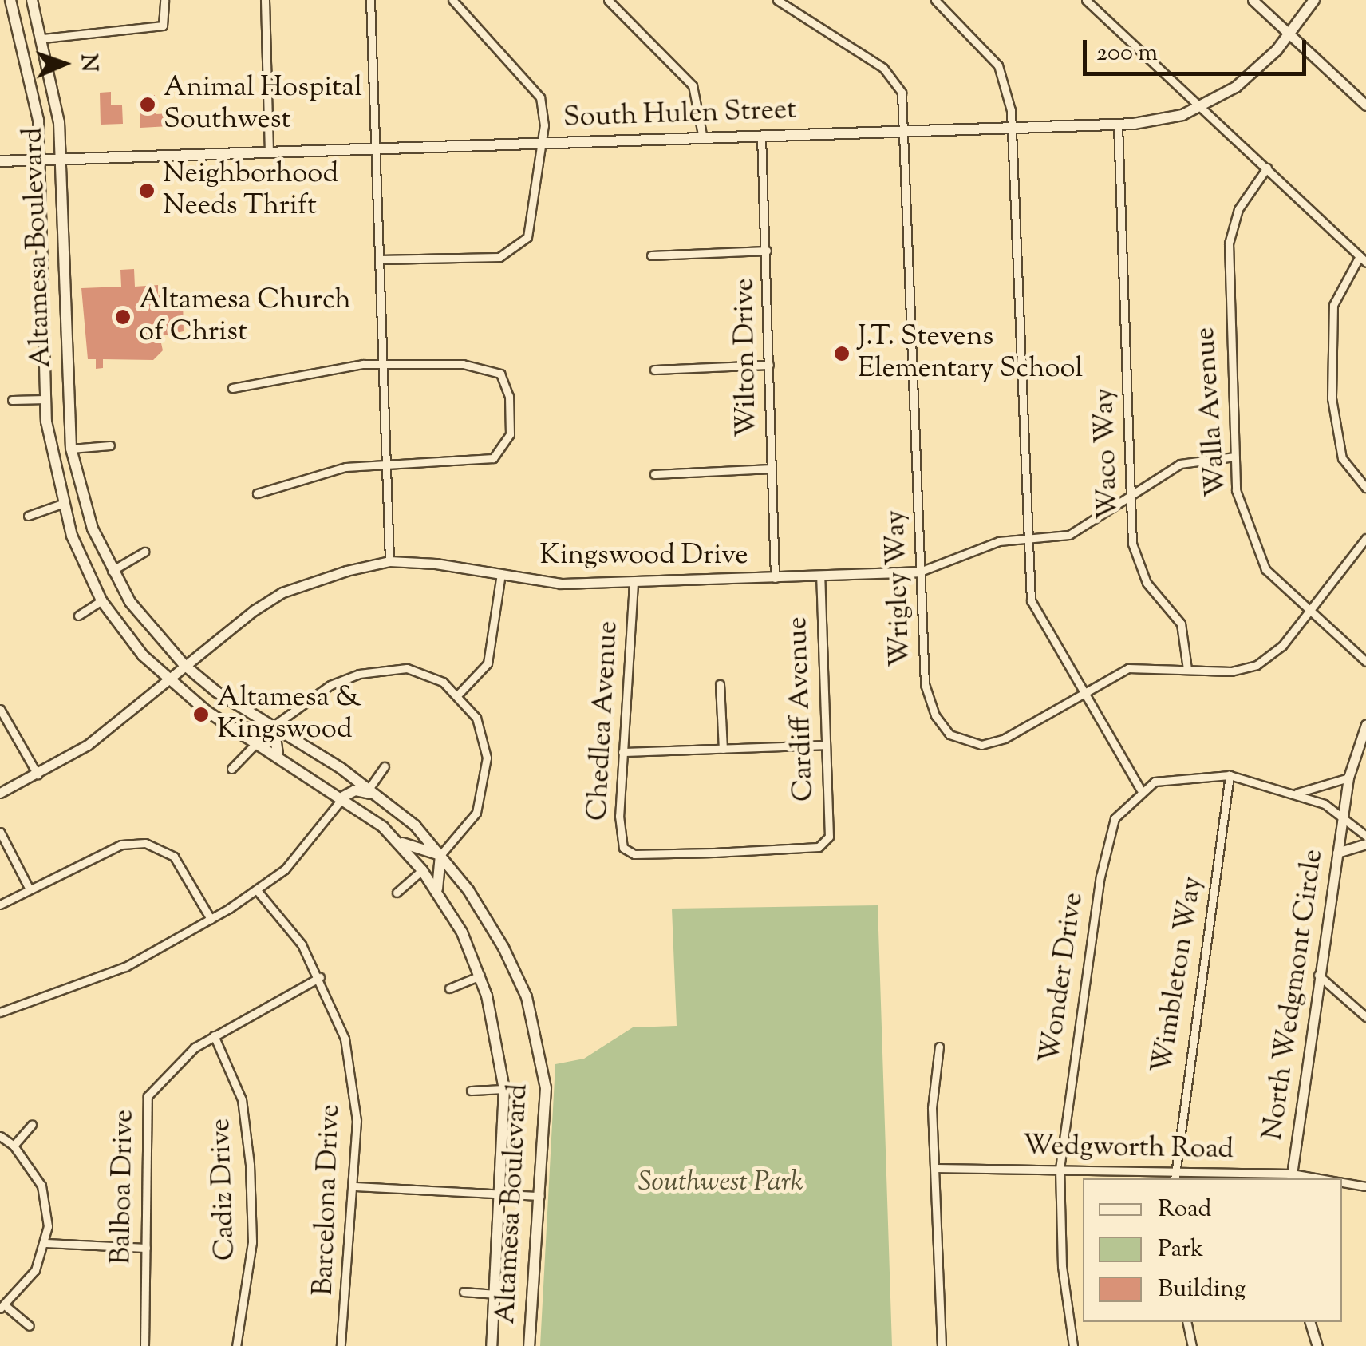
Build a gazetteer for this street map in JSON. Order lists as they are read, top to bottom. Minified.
{"streets":{"main road":["South Hulen Street","Altamesa Boulevard"],"street":["Wilton Drive","Walla Avenue","Waco Way","Kingswood Drive","Wrigley Way","Cardiff Avenue","Chedlea Avenue","Wimbleton Way","Wonder Drive","North Wedgmont Circle","Wedgworth Road","Balboa Drive","Cadiz Drive","Barcelona Drive"]},"crossings":[["South Hulen Street","Altamesa Boulevard"],["South Hulen Street","Wilton Drive"],["South Hulen Street","Waco Way"],["South Hulen Street","Wrigley Way"],["Altamesa Boulevard","Kingswood Drive"],["Wilton Drive","Kingswood Drive"],["Walla Avenue","Kingswood Drive"],["Walla Avenue","Wrigley Way"],["Waco Way","Kingswood Drive"],["Waco Way","Wrigley Way"],["Kingswood Drive","Wrigley Way"],["Kingswood Drive","Cardiff Avenue"],["Kingswood Drive","Chedlea Avenue"],["Cardiff Avenue","Chedlea Avenue"],["Wimbleton Way","Wedgworth Road"],["Wonder Drive","Wedgworth Road"],["North Wedgmont Circle","Wedgworth Road"],["Balboa Drive","Cadiz Drive"],["Balboa Drive","Barcelona Drive"]],"parks":["Southwest Park"],"places":["Animal Hospital Southwest","Neighborhood Needs Thrift","Altamesa Church of Christ","J.T. Stevens Elementary School","Altamesa & Kingswood"],"legend":["Road","Park","Building"],"scale_bar":"200 m","north":"right"}
